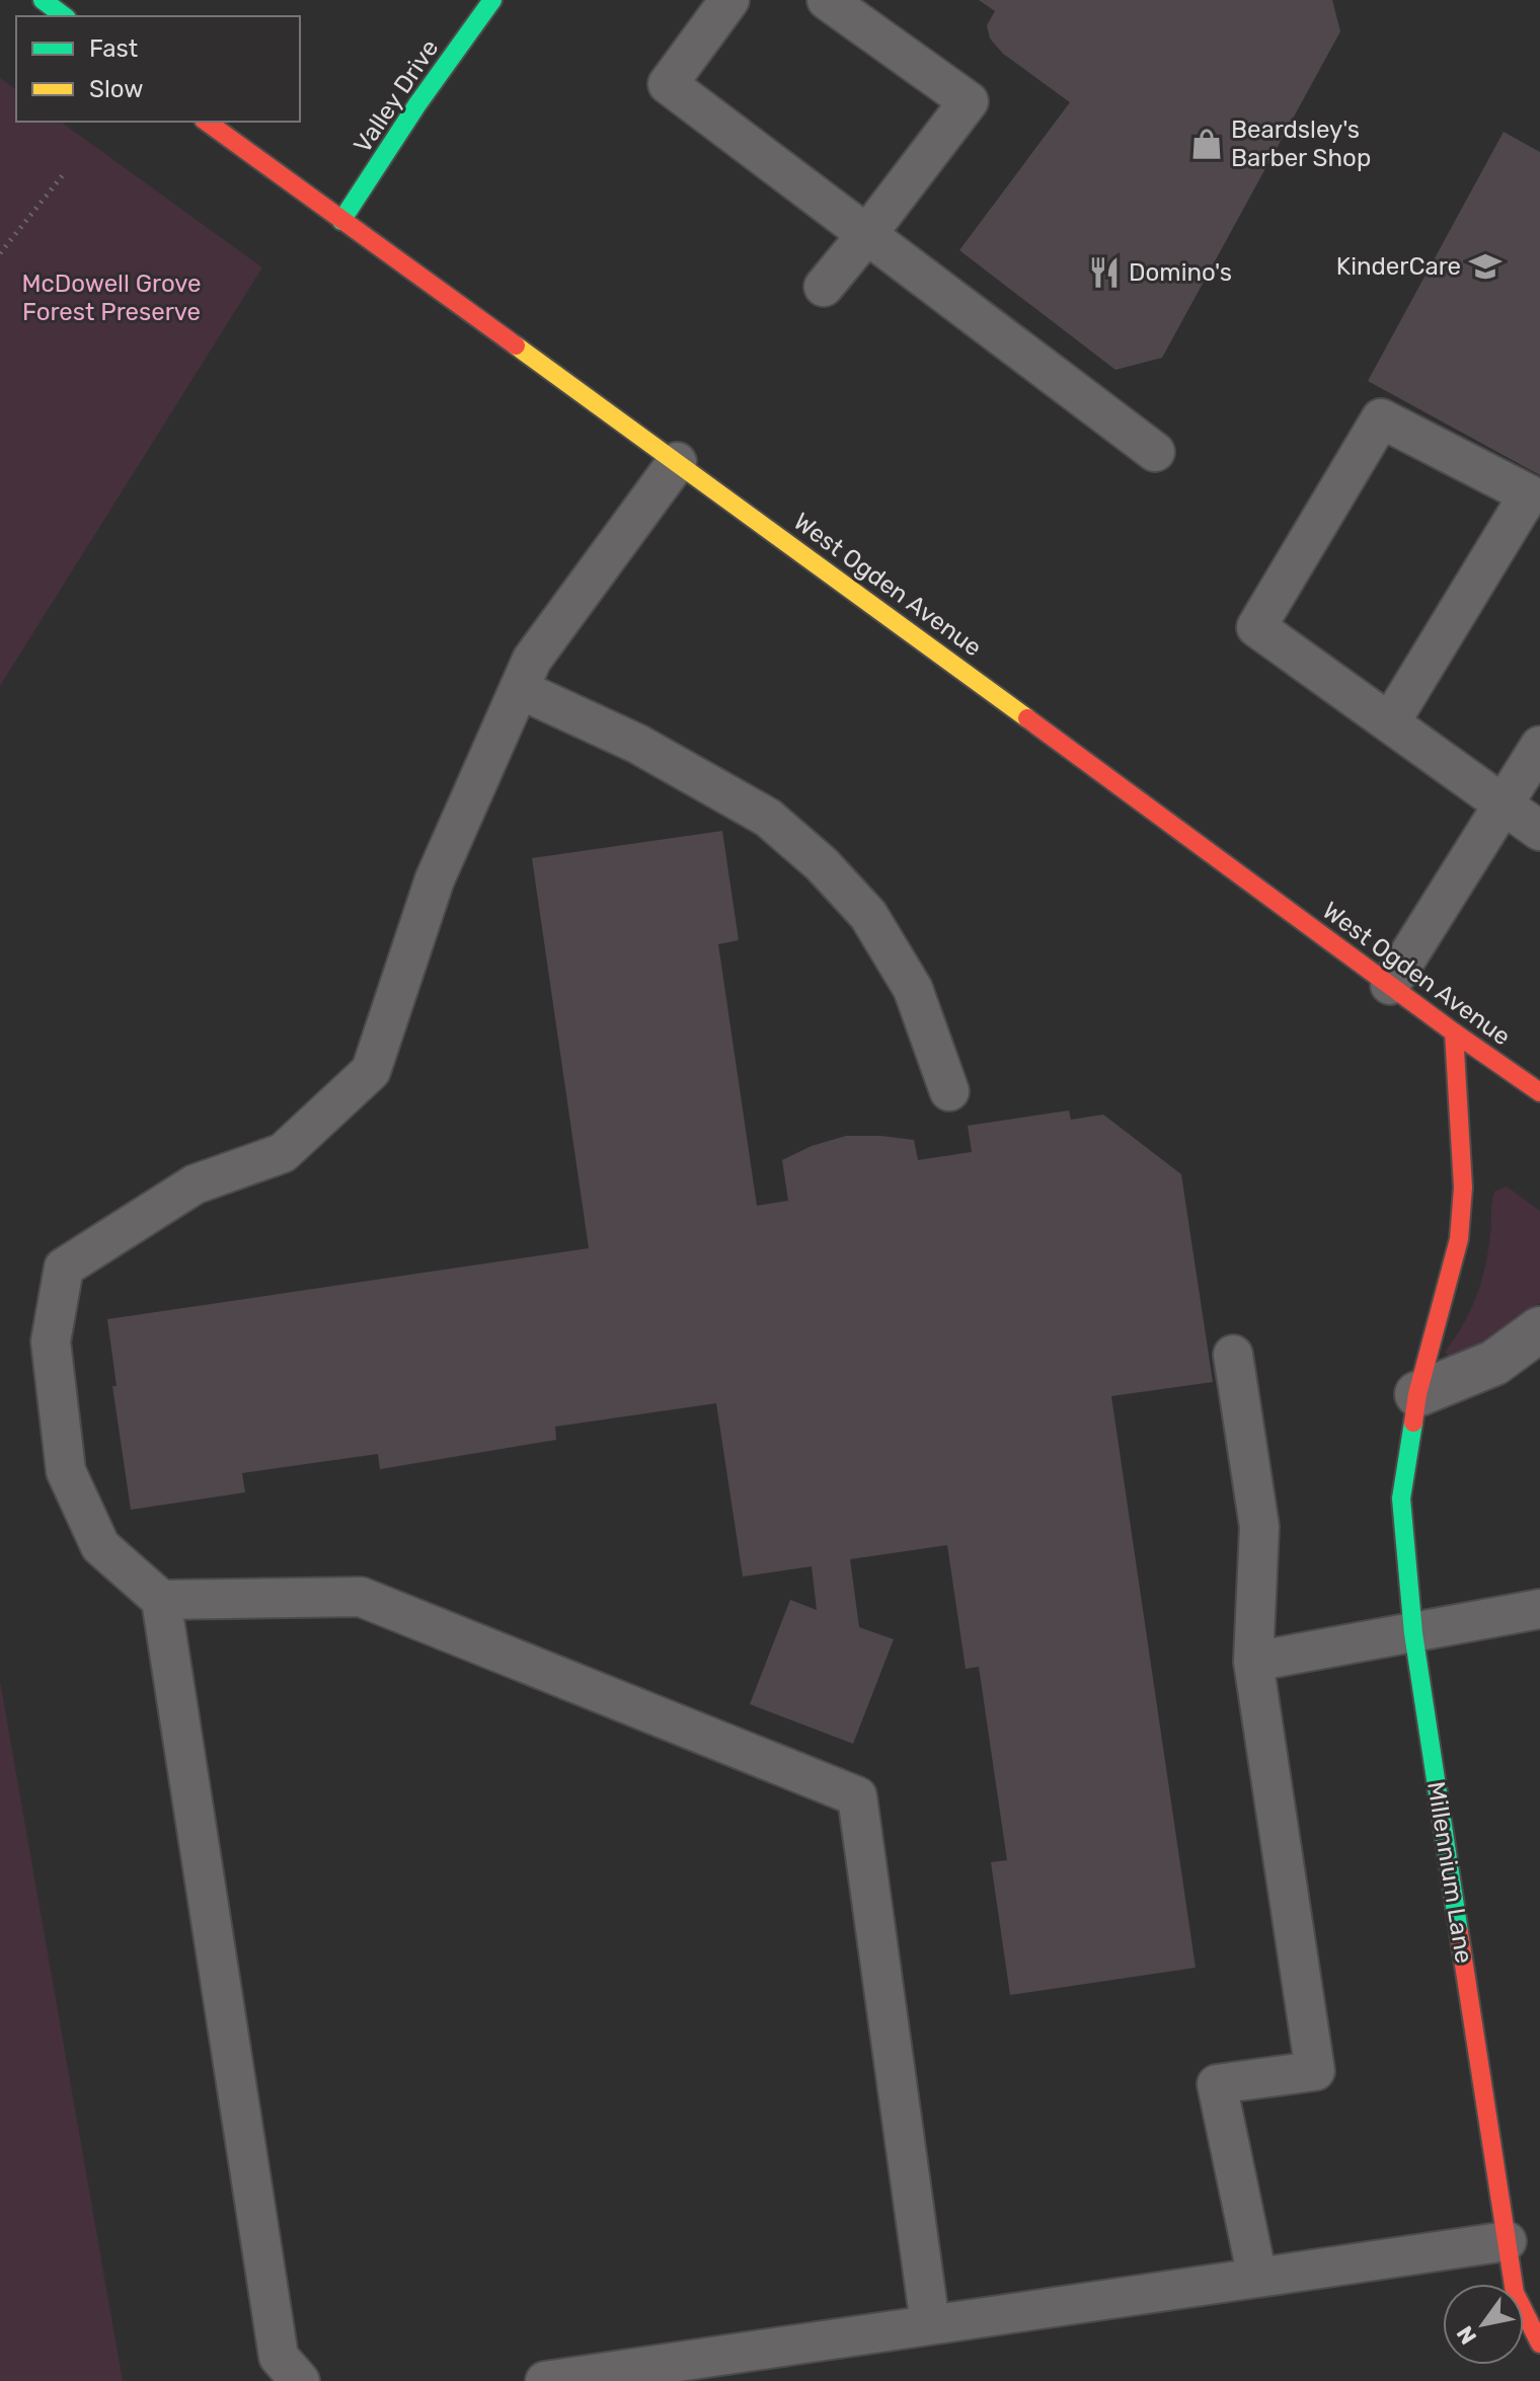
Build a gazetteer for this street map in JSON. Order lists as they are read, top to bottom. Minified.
{"streets":{"main road":["Valley Drive","West Ogden Avenue","Millennium Lane"]},"crossings":[["Valley Drive","West Ogden Avenue"],["West Ogden Avenue","Millennium Lane"]],"parks":["McDowell Grove Forest Preserve"],"places":{"shop":["Beardsley's Barber Shop"],"school or university":["KinderCare"],"restaurant":["Domino's"]},"legend":["Fast","Slow"],"north":"bottom left"}
